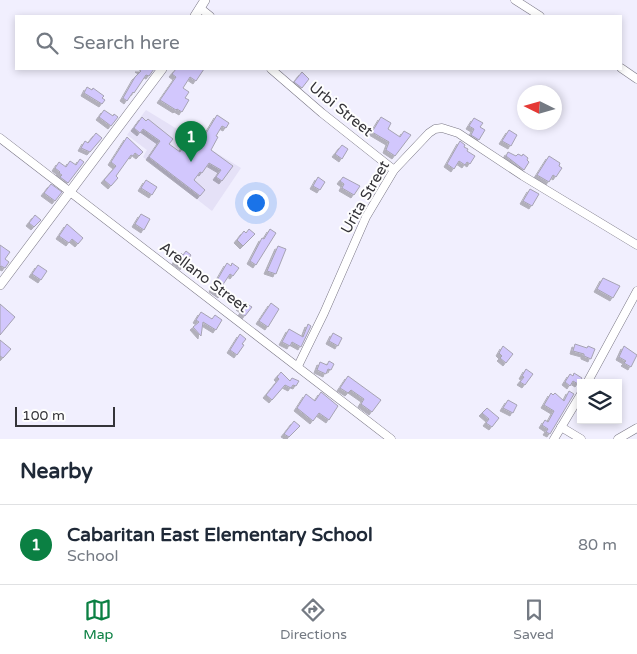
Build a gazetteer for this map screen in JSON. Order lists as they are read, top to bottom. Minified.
{"streets":{"street":["Urbi Street","Urita Street","Arellano Street"]},"crossings":[["Urbi Street","Urita Street"],["Urita Street","Arellano Street"]],"scale_bar":"100 m","north":"left","page":{"search":"Search here","pins":"1","scale":"100 m","heading":"Nearby","list":[{"mark":"1","name":"Cabaritan East Elementary School","note":"School","value":"80 m"}],"nav":["Map","Directions","Saved"]}}
